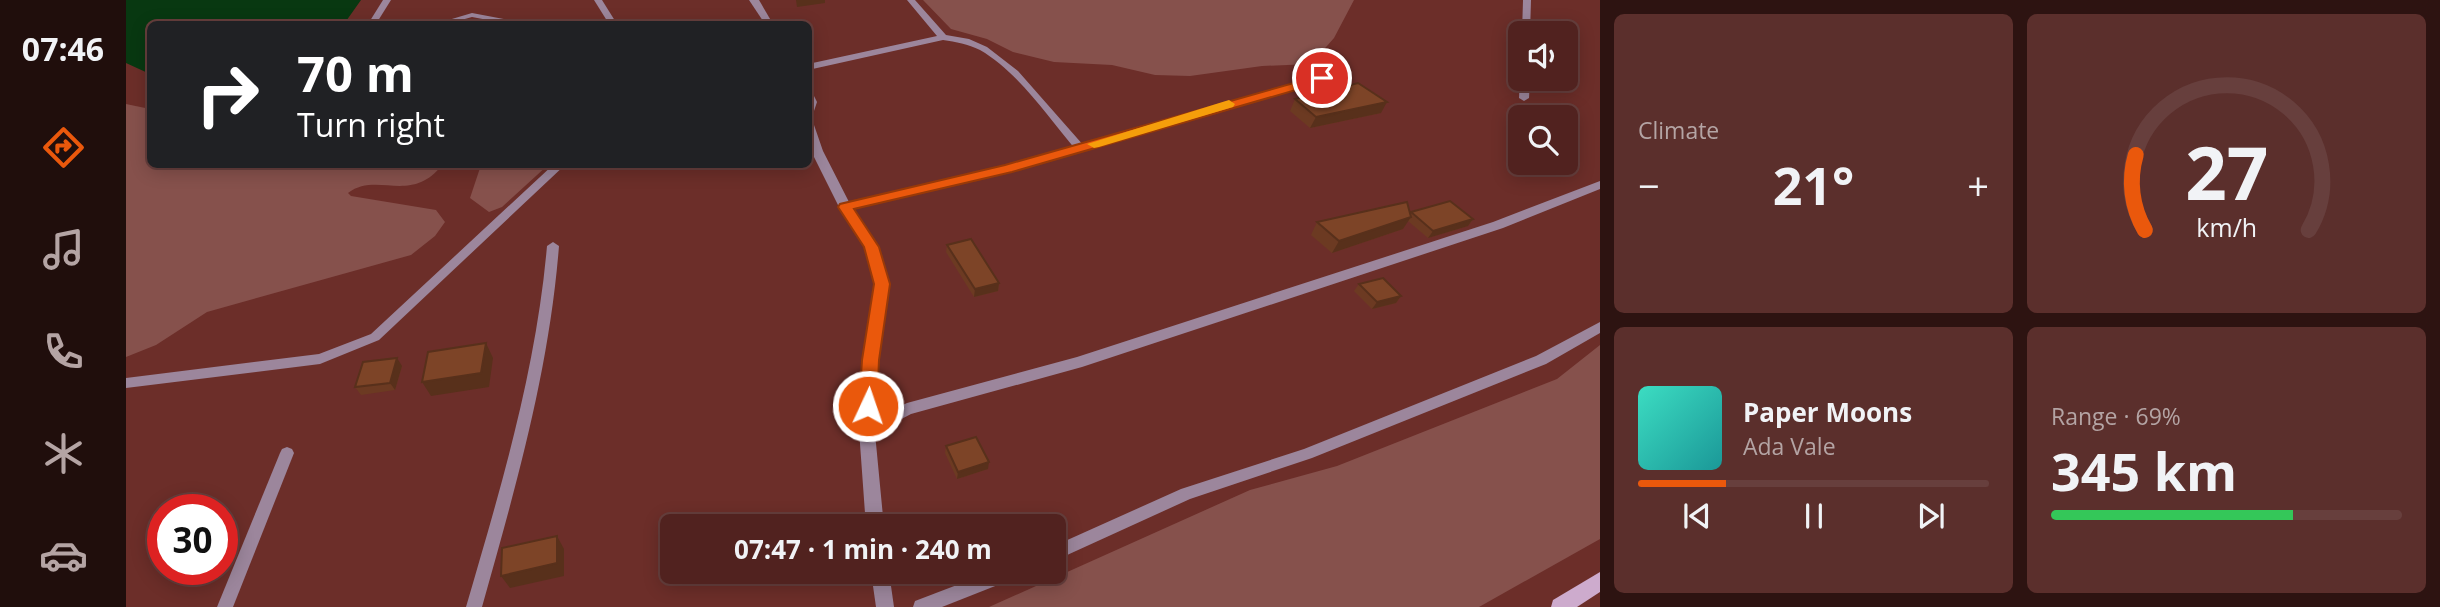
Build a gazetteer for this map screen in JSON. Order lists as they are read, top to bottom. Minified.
{"page":{"tabs":"07:46","tile":["Climate",["Range · 69%","345 km"]],"turn":["70 m","Turn right"],"heat":["−","21°","+"],"song":["Paper Moons","Ada Vale"],"limit":"30","trip":"07:47 · 1 min · 240 m","gauge":["27","km/h"]}}
